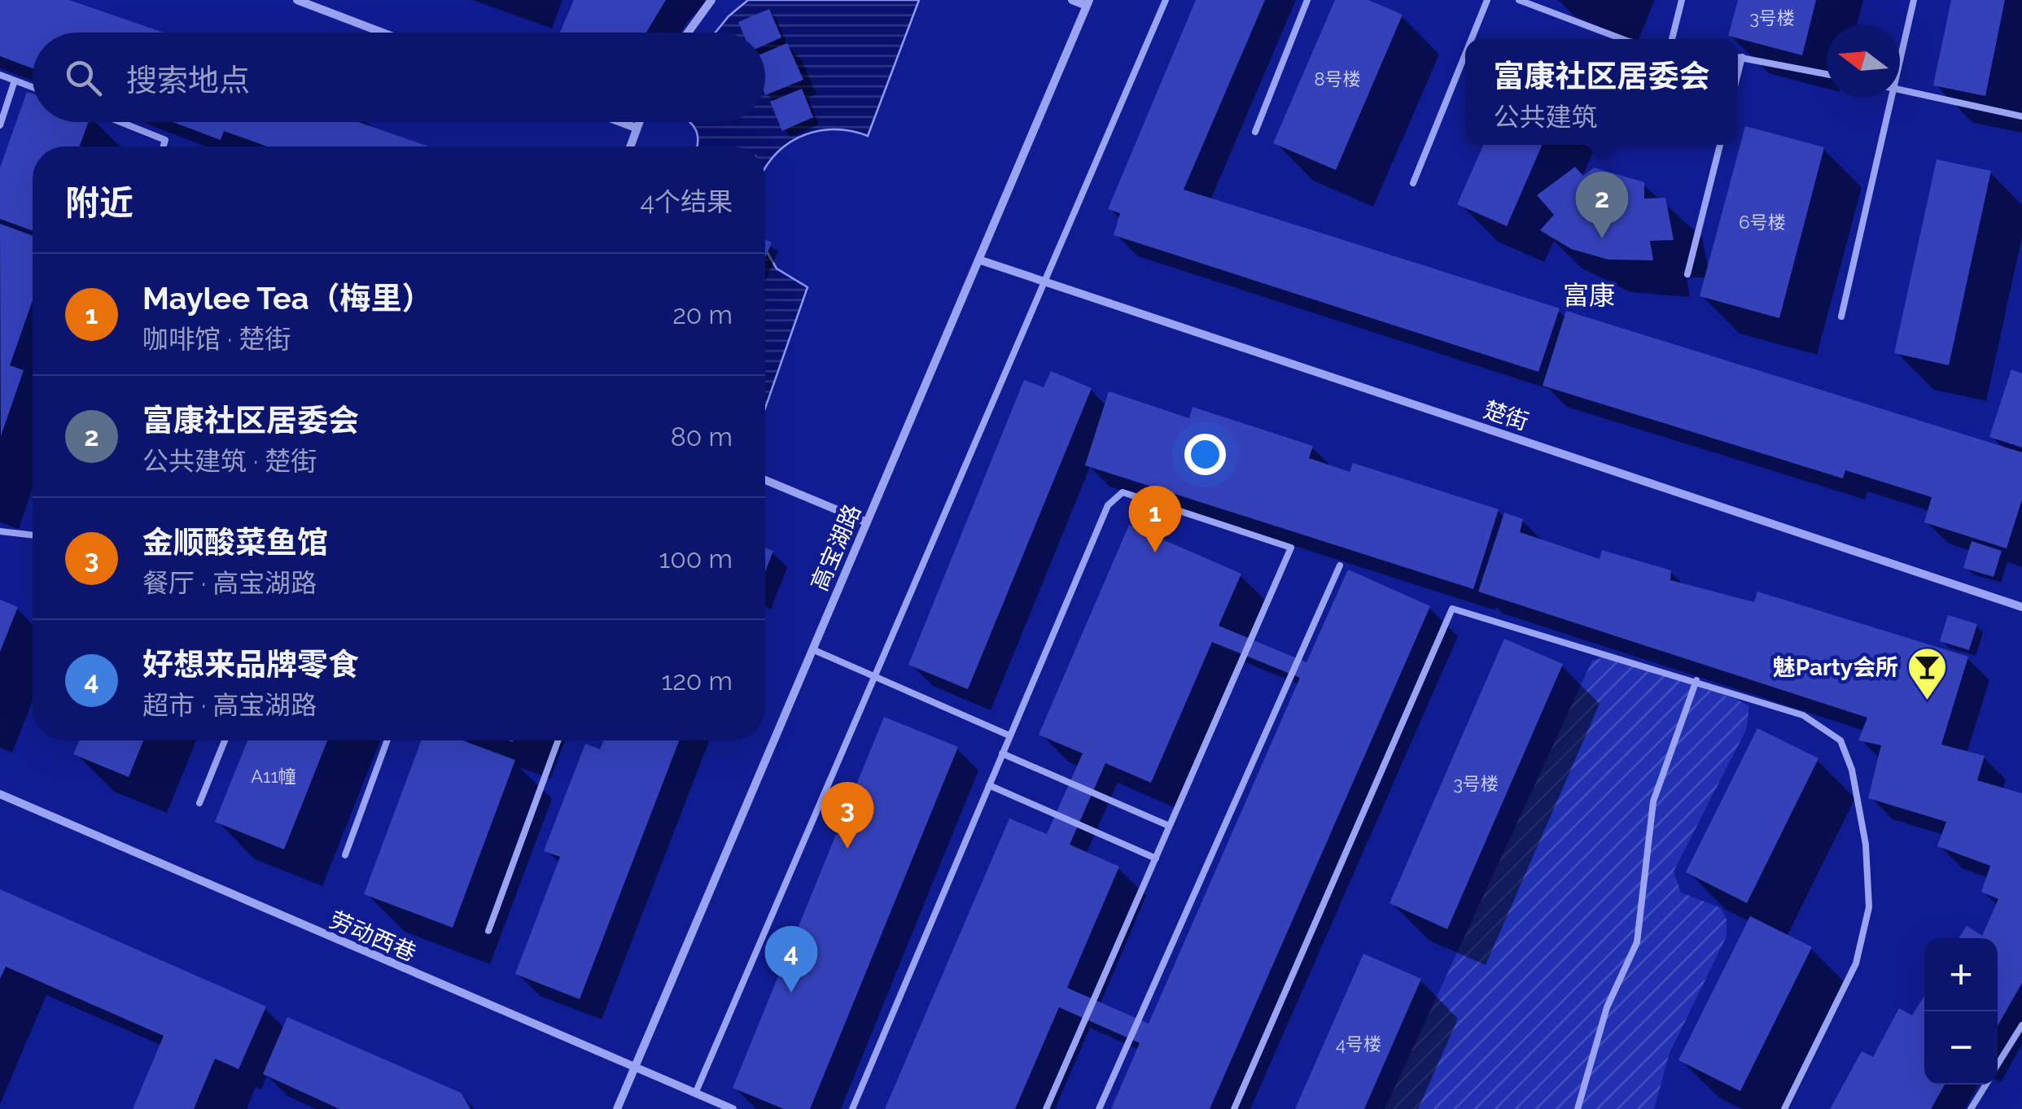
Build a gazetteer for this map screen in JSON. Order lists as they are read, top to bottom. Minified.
{"streets":{"street":["楚街","高宝湖路","劳动西巷"]},"crossings":[["楚街","高宝湖路"],["高宝湖路","劳动西巷"]],"districts":["富康"],"places":{"bar":["魅Party会所"]},"house_numbers":["3号楼","8号楼","6号楼","A11幢","3号楼","4号楼"],"north":"left","page":{"search":"搜索地点","popup":["富康社区居委会","公共建筑"],"heading":["附近","4个结果"],"pins":["2","1","3","4"],"list":[{"mark":"1","name":"Maylee Tea（梅里）","note":"咖啡馆 · 楚街","value":"20 m"},{"mark":"2","name":"富康社区居委会","note":"公共建筑 · 楚街","value":"80 m"},{"mark":"3","name":"金顺酸菜鱼馆","note":"餐厅 · 高宝湖路","value":"100 m"},{"mark":"4","name":"好想来品牌零食","note":"超市 · 高宝湖路","value":"120 m"}],"map_buttons":["+","−"]}}
